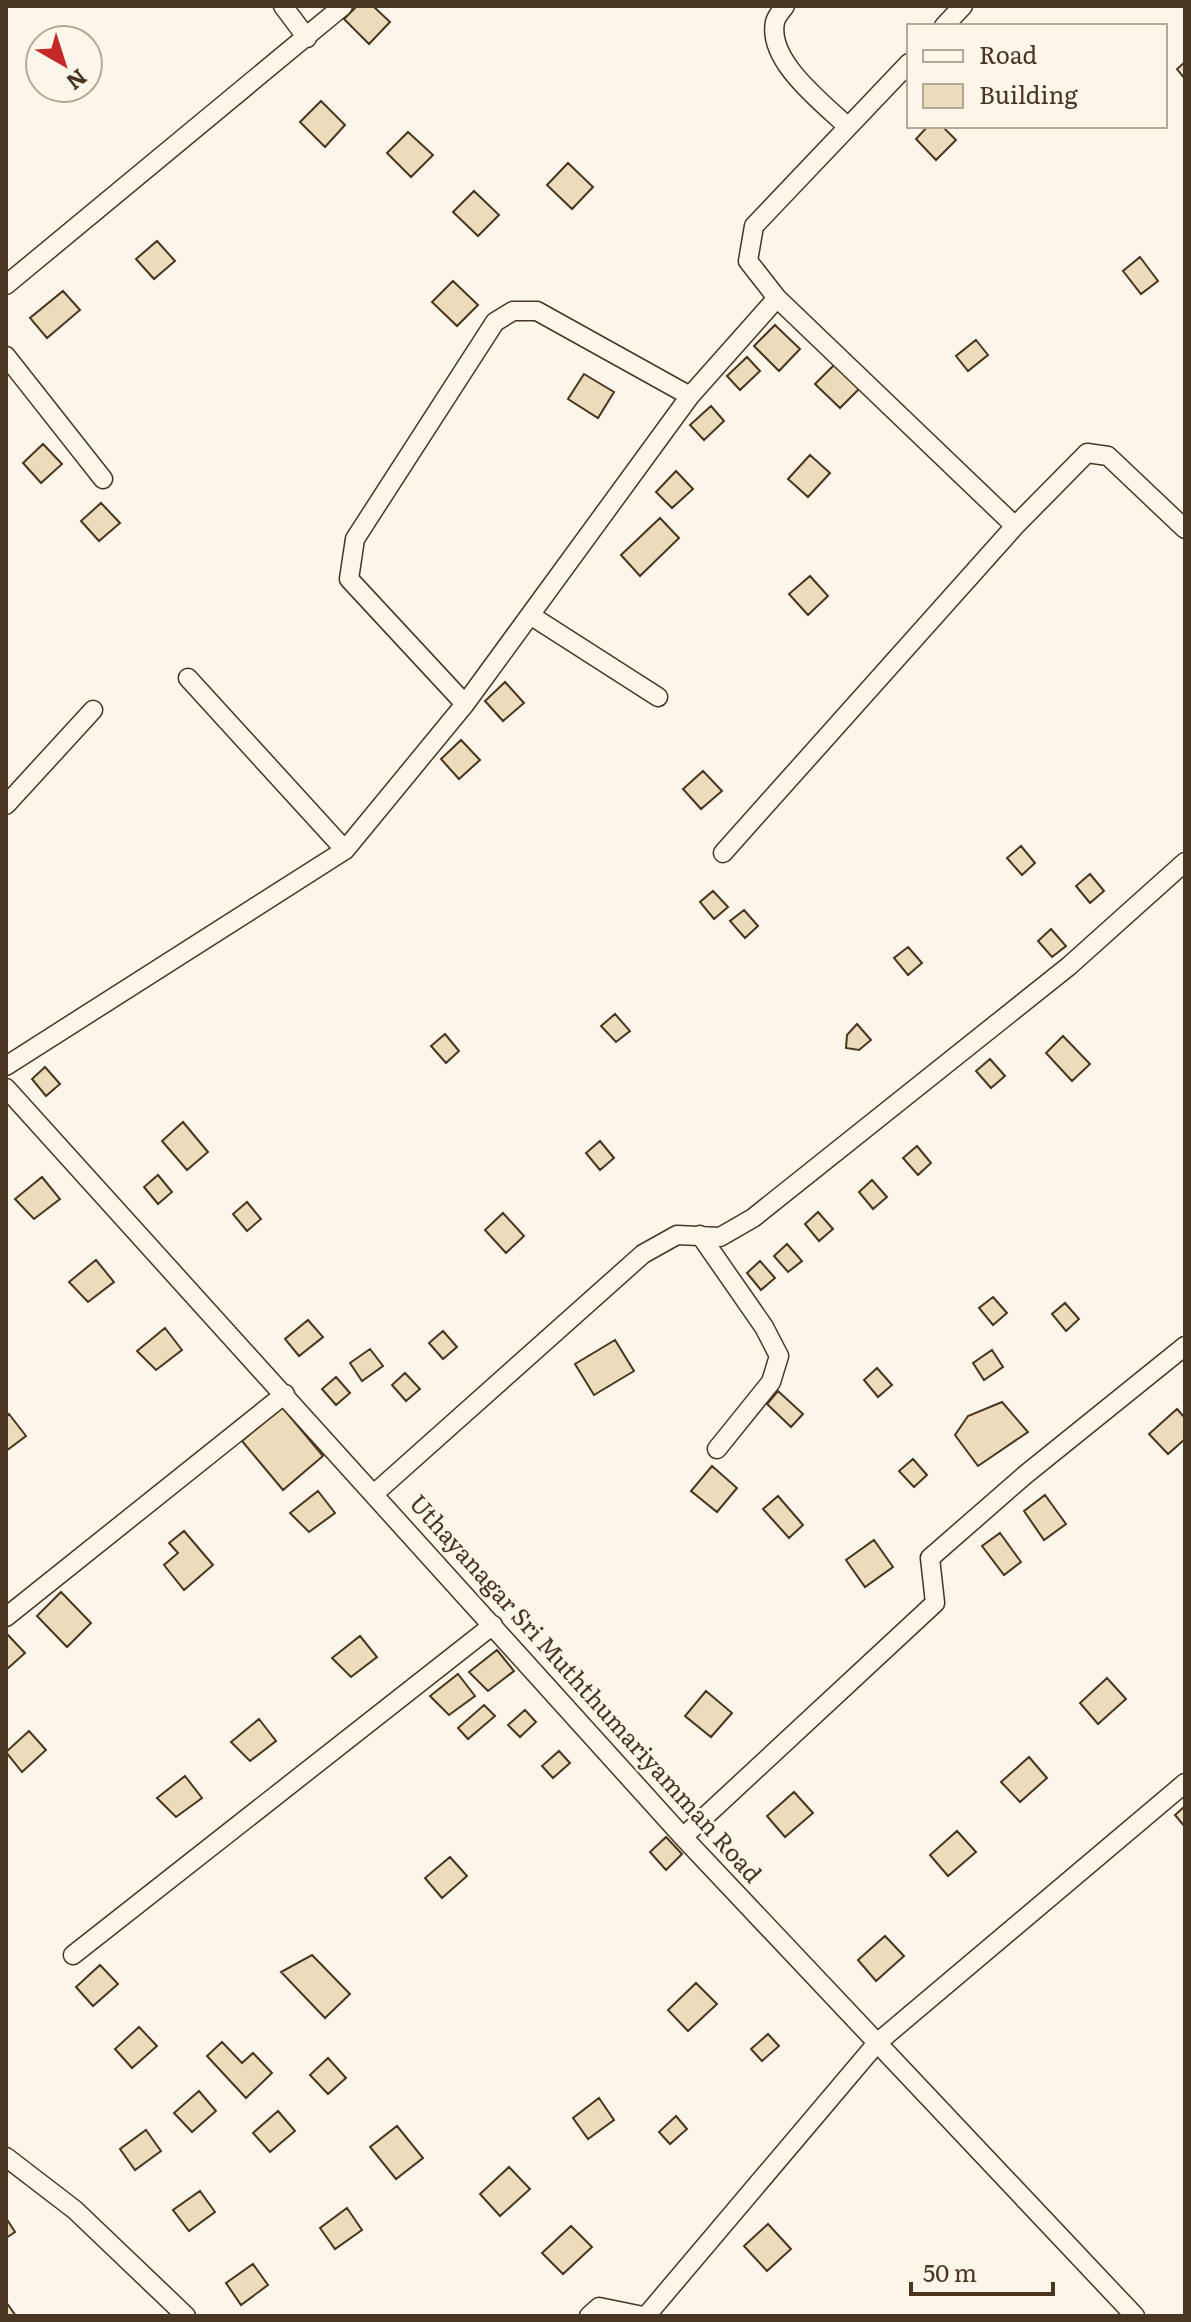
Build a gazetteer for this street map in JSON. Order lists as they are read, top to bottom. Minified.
{"streets":{"street":["Uthayanagar Sri Muththumariyamman Road"]},"legend":["Road","Building"],"scale_bar":"50 m","north":"bottom right"}
